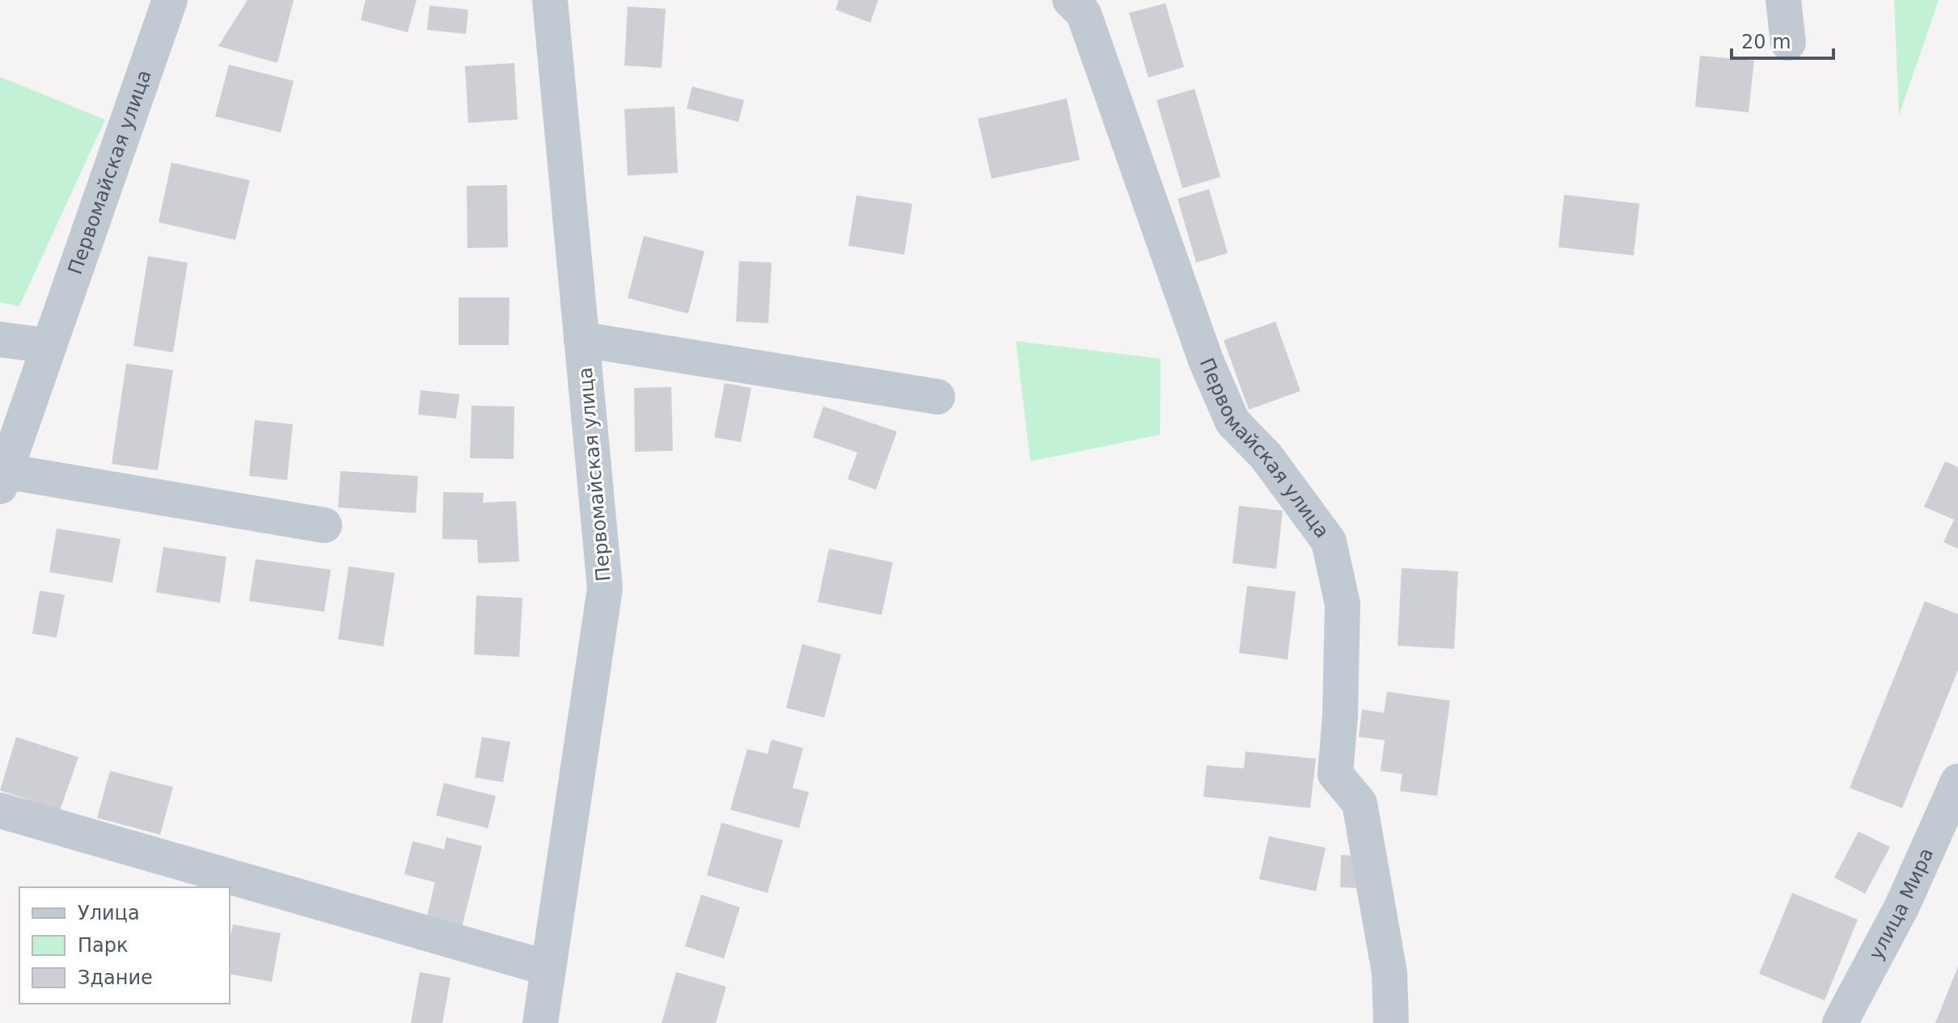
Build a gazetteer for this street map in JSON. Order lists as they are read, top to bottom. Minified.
{"streets":{"street":["Первомайская улица","улица Мира"]},"legend":["Улица","Парк","Здание"],"scale_bar":"20 m"}
